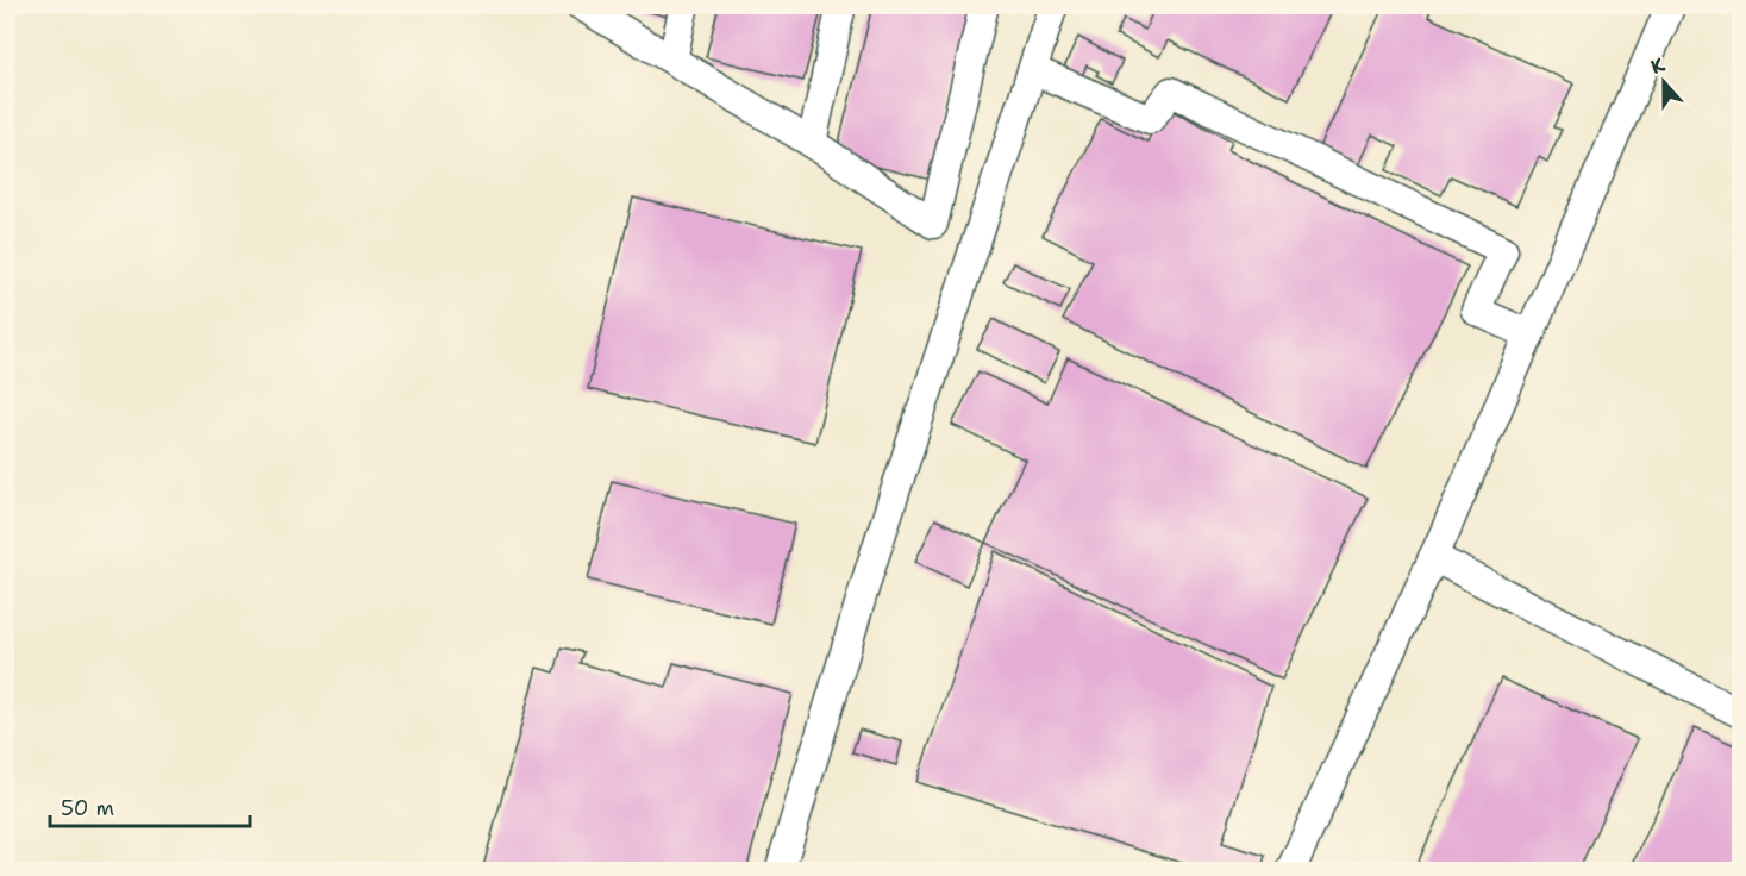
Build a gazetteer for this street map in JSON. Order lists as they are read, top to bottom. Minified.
{"scale_bar":"50 m","north":"top"}
